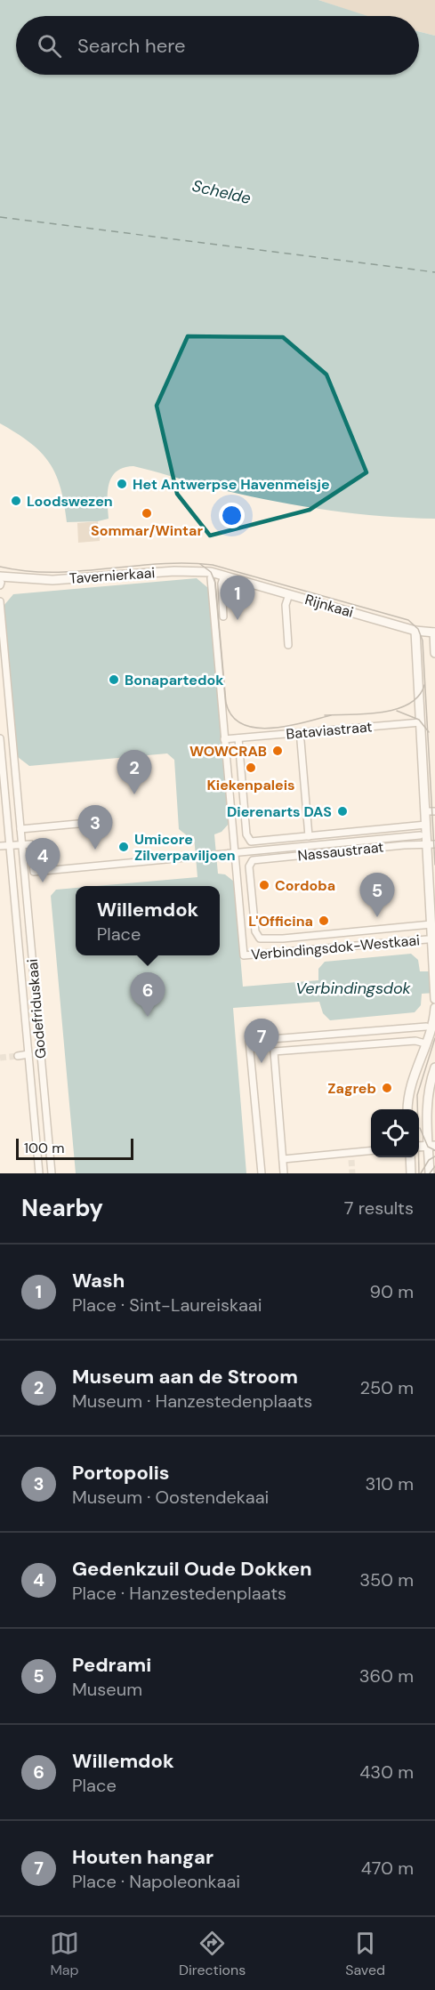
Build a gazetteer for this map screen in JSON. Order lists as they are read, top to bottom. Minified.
{"streets":{"street":["Tavernierkaai","Rijnkaai","Bataviastraat","Nassaustraat","Verbindingsdok-Westkaai","Godefriduskaai"]},"crossings":[["Tavernierkaai","Rijnkaai"],["Bataviastraat","Nassaustraat"],["Nassaustraat","Verbindingsdok-Westkaai"],["Nassaustraat","Godefriduskaai"]],"water":["Schelde","Verbindingsdok"],"places":["Het Antwerpse Havenmeisje","Loodswezen","Sommar/Wintar","Bonapartedok","WOWCRAB","Kiekenpaleis","Dierenarts DAS","Umicore Zilverpaviljoen","Cordoba","L'Officina","Zagreb"],"scale_bar":"100 m","page":{"search":"Search here","pins":["1","2","3","4","5","6","7"],"popup":["Willemdok","Place"],"scale":"100 m","heading":["Nearby","7 results"],"list":[{"mark":"1","name":"Wash","note":"Place · Sint-Laureiskaai","value":"90 m"},{"mark":"2","name":"Museum aan de Stroom","note":"Museum · Hanzestedenplaats","value":"250 m"},{"mark":"3","name":"Portopolis","note":"Museum · Oostendekaai","value":"310 m"},{"mark":"4","name":"Gedenkzuil Oude Dokken","note":"Place · Hanzestedenplaats","value":"350 m"},{"mark":"5","name":"Pedrami","note":"Museum","value":"360 m"},{"mark":"6","name":"Willemdok","note":"Place","value":"430 m"},{"mark":"7","name":"Houten hangar","note":"Place · Napoleonkaai","value":"470 m"}],"nav":["Map","Directions","Saved"]}}
